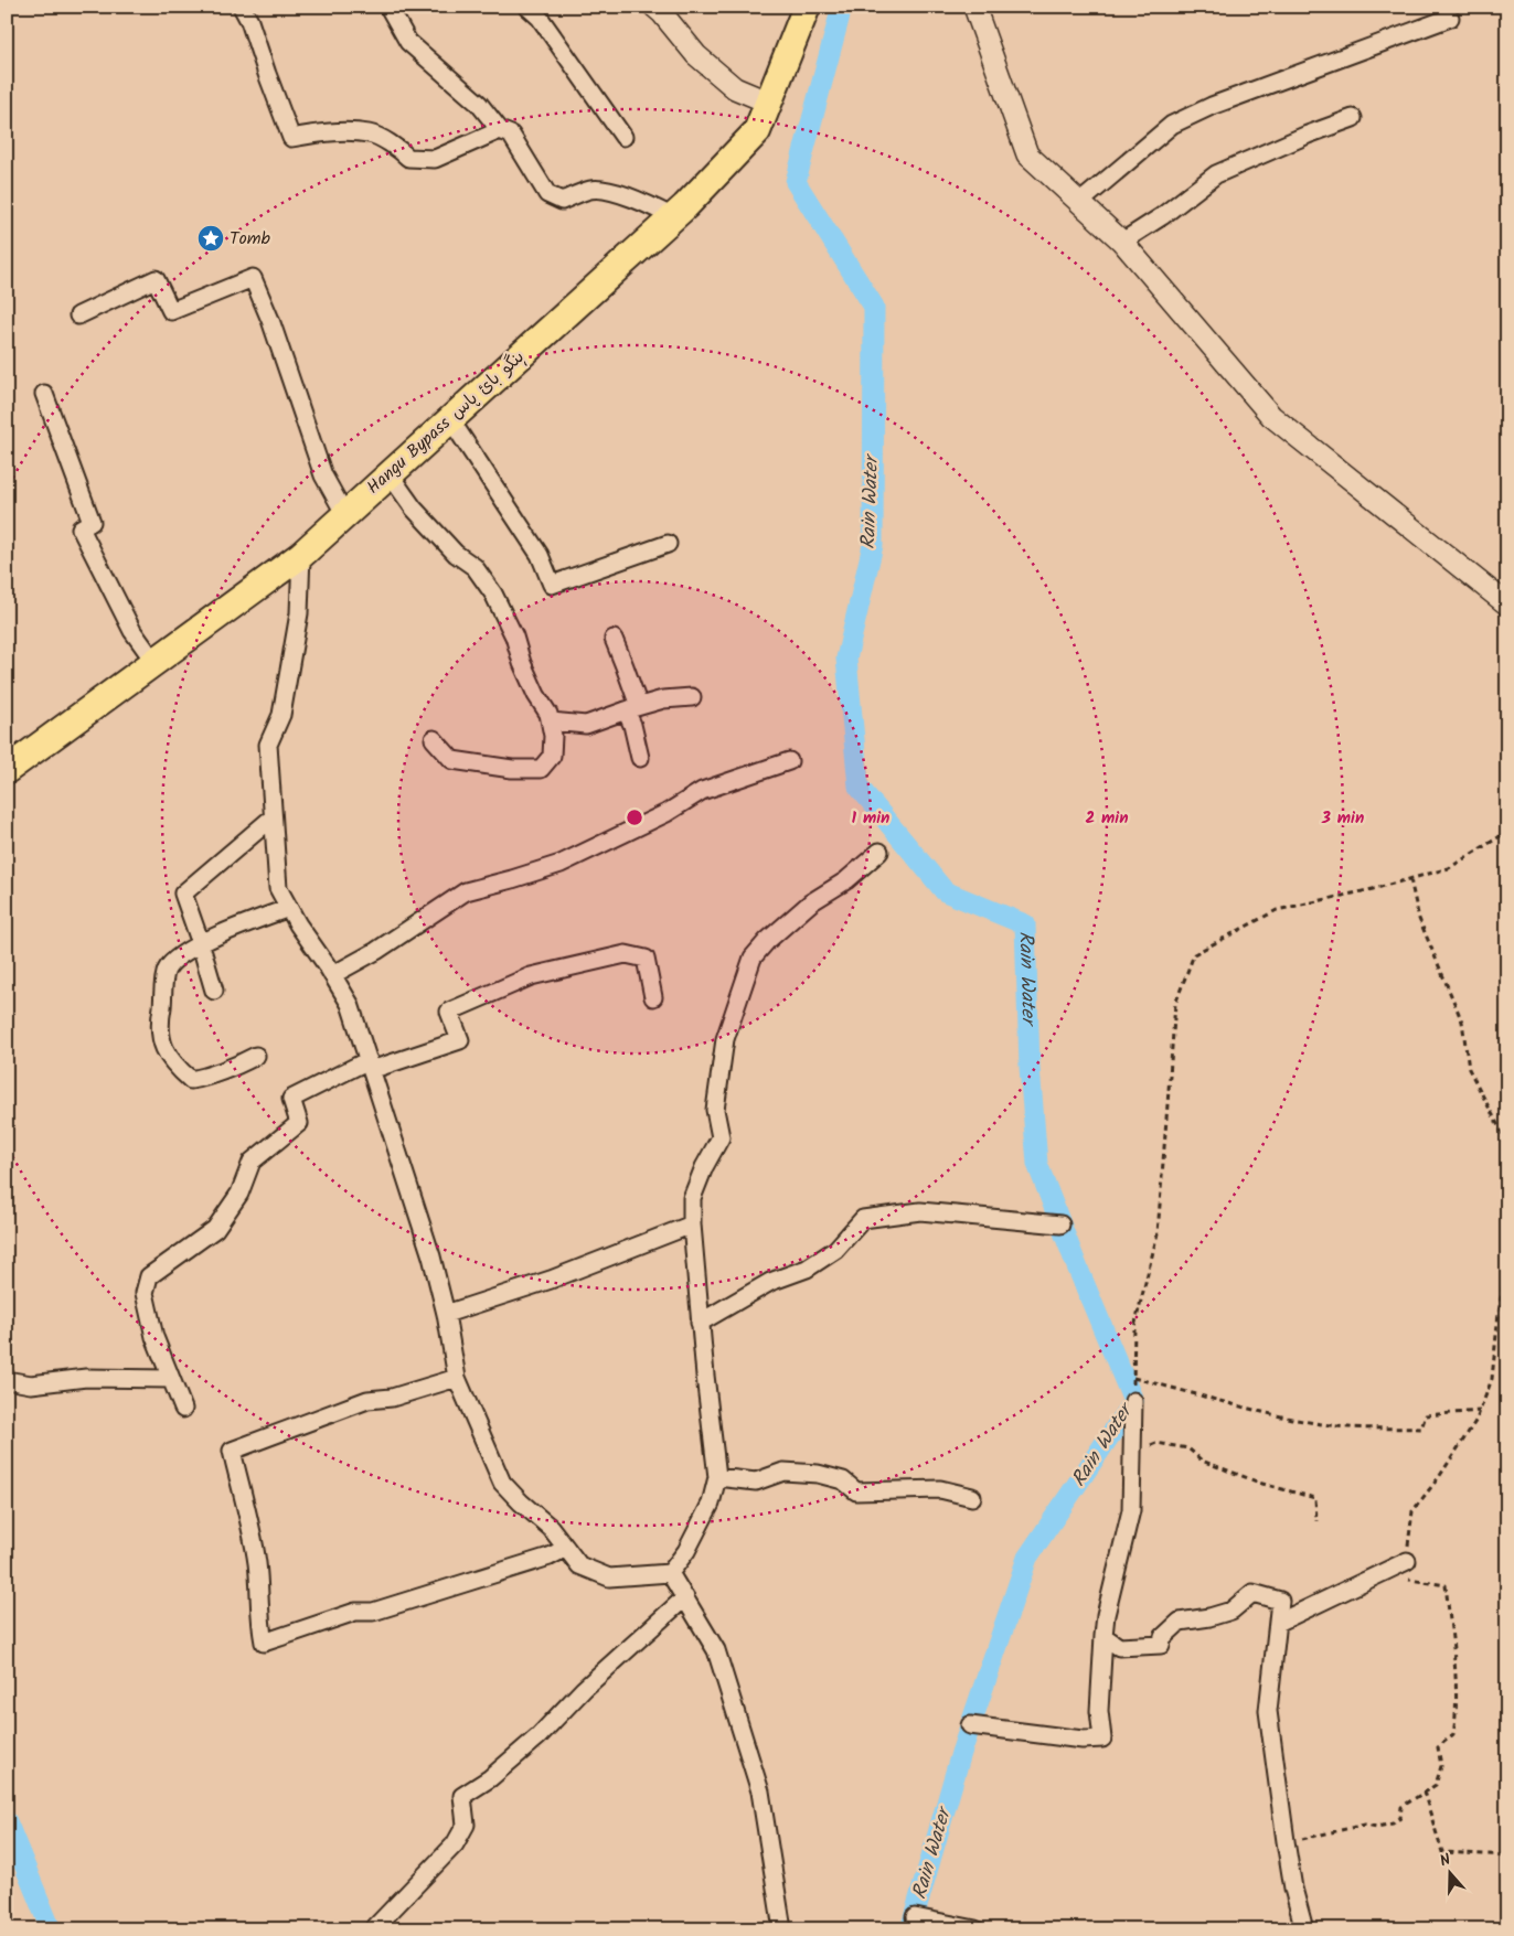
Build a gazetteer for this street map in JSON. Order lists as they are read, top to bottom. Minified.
{"streets":{"main road":["Hangu Bypass ہنگو بائ پاس"]},"water":["Rain Water"],"places":{"place":["Tomb"]},"north":"top","rings":["1 min","2 min","3 min"]}
